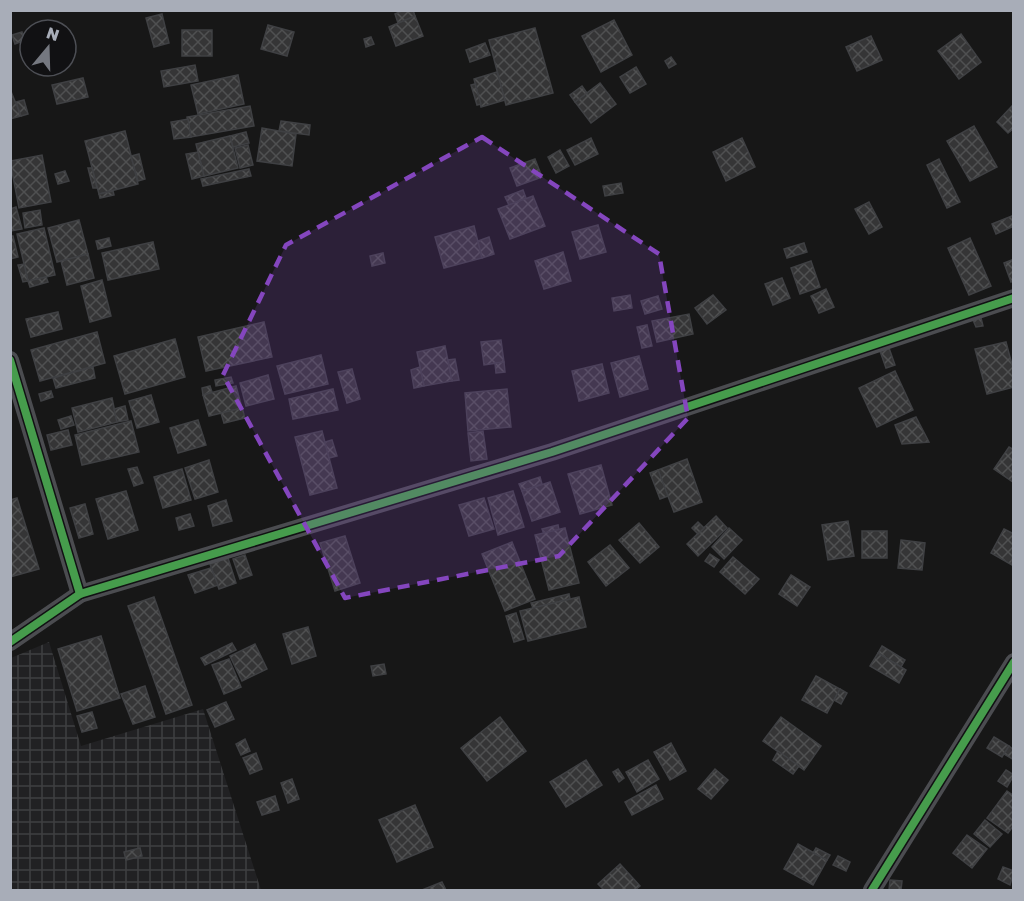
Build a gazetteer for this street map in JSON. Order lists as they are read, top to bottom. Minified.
{"north":"top"}
